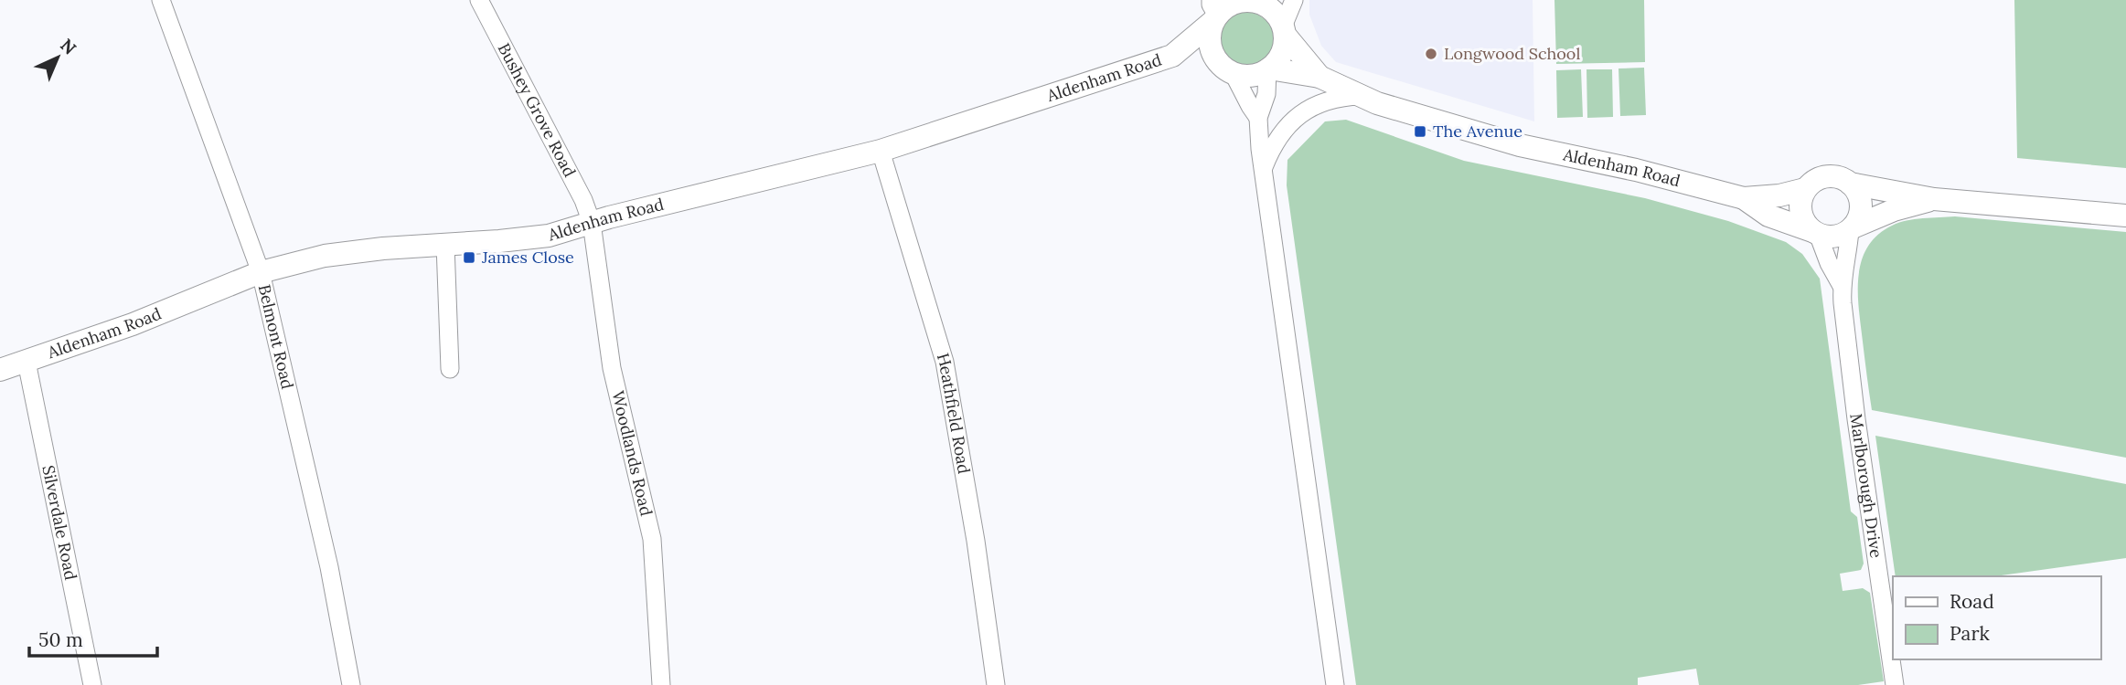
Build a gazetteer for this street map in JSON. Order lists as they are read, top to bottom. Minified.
{"streets":{"main road":["Aldenham Road"],"street":["Bushey Grove Road","Belmont Road","Heathfield Road","Woodlands Road","Marlborough Drive","Silverdale Road"]},"crossings":[["Aldenham Road","Bushey Grove Road"],["Aldenham Road","Belmont Road"],["Aldenham Road","Heathfield Road"],["Aldenham Road","Woodlands Road"],["Aldenham Road","Marlborough Drive"],["Aldenham Road","Silverdale Road"],["Bushey Grove Road","Woodlands Road"]],"places":{"other":["Longwood School"],"transit":["The Avenue","James Close"]},"legend":["Road","Park"],"scale_bar":"50 m","north":"top right"}
